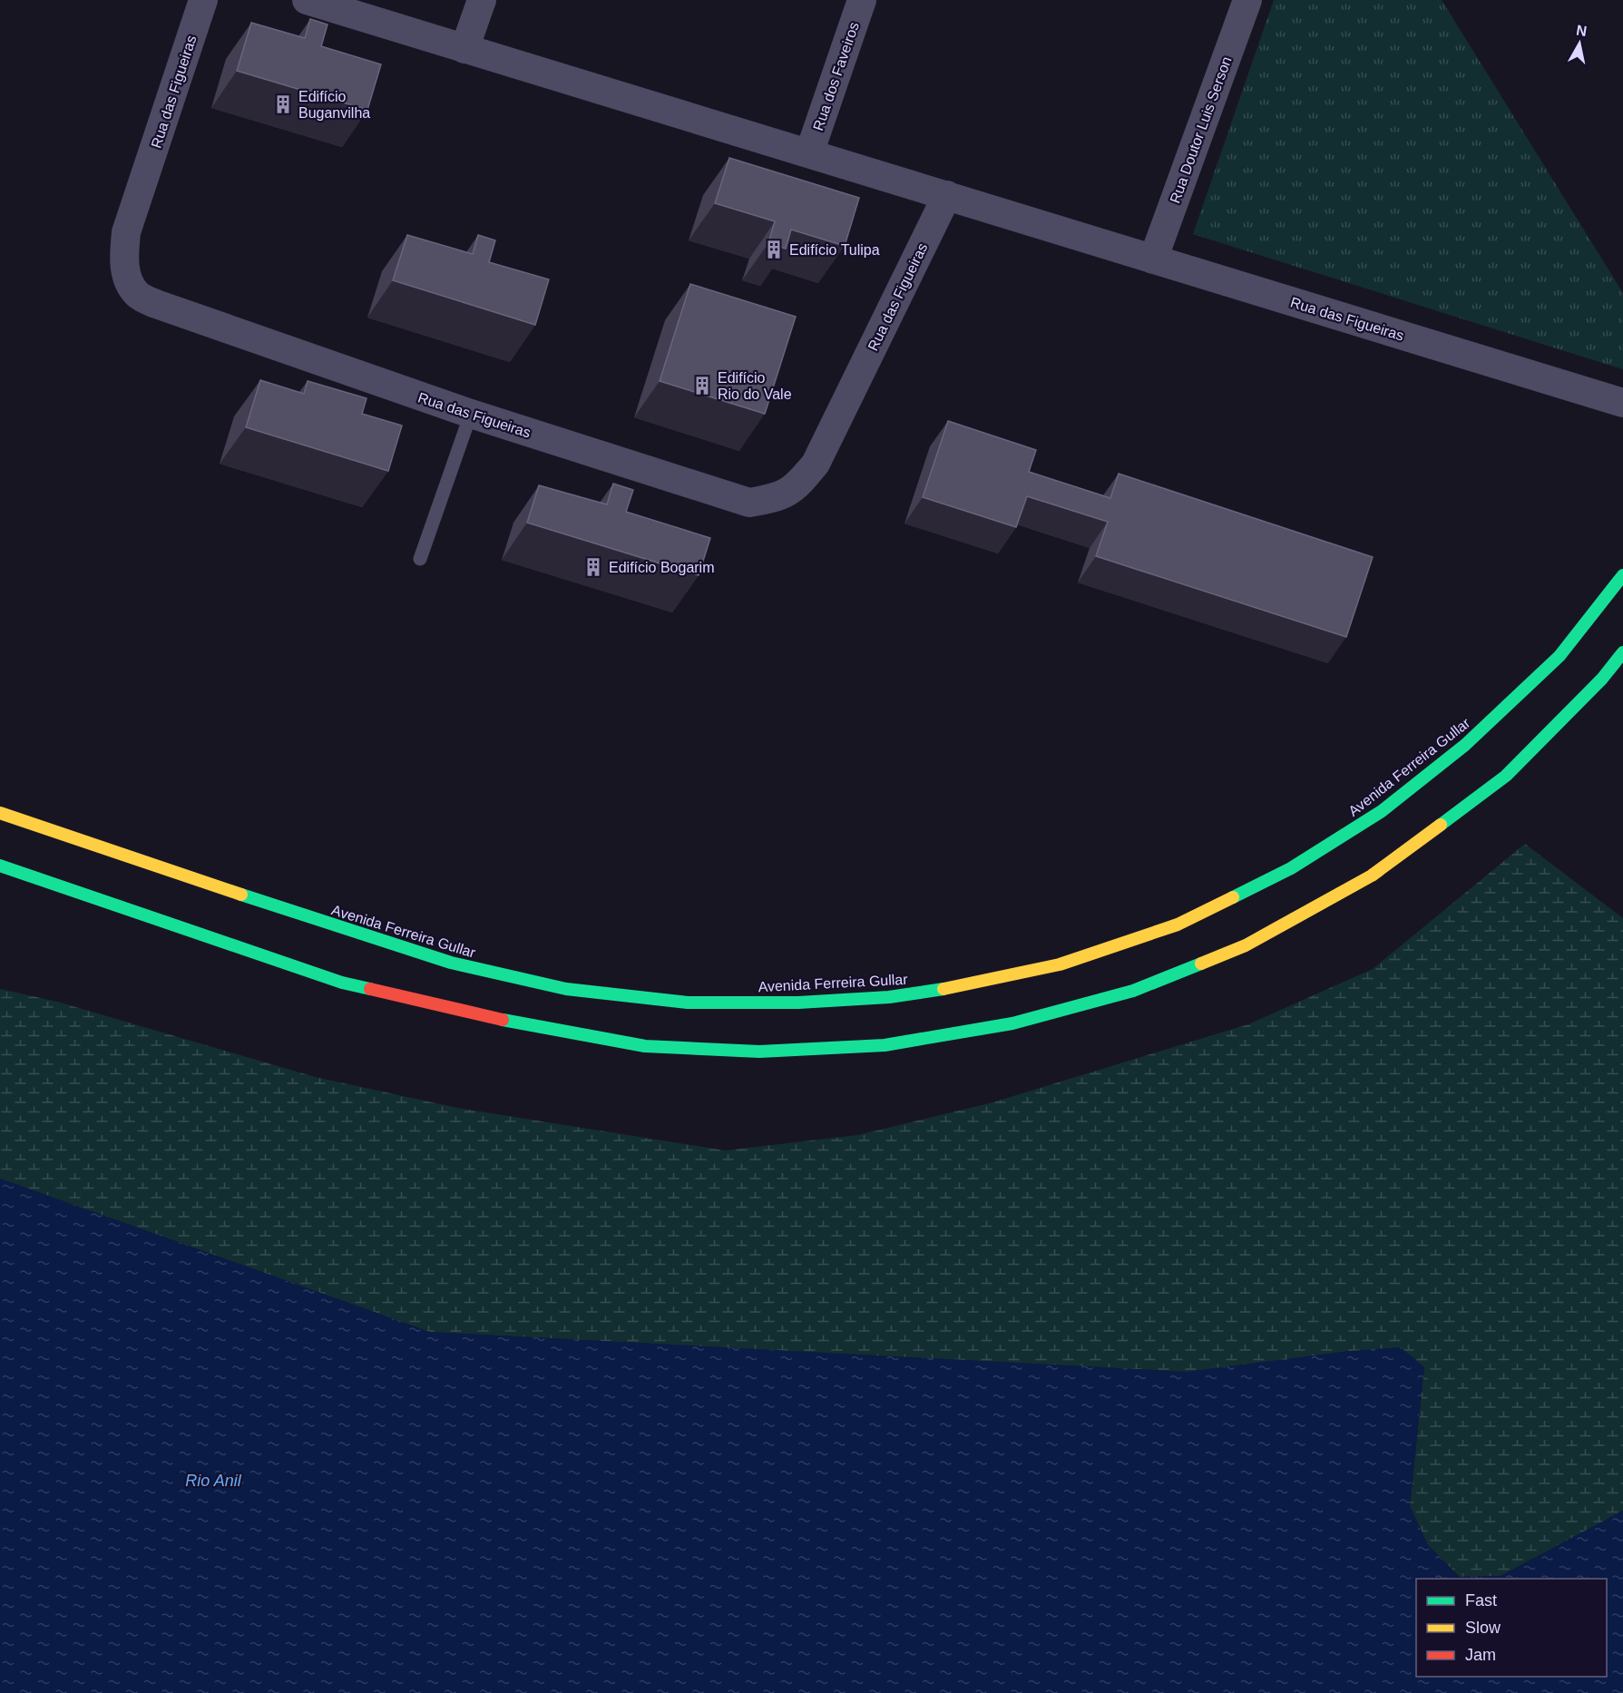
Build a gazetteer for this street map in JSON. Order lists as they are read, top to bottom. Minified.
{"streets":{"main road":["Avenida Ferreira Gullar"],"street":["Rua dos Faveiros","Rua das Figueiras","Rua Doutor Luis Serson"]},"crossings":[["Rua dos Faveiros","Rua das Figueiras"],["Rua das Figueiras","Rua Doutor Luis Serson"]],"water":["Rio Anil"],"places":{"building":["Edifício Buganvilha","Edifício Tulipa","Edifício Rio do Vale","Edifício Bogarim"]},"legend":["Fast","Slow","Jam"],"north":"top"}
